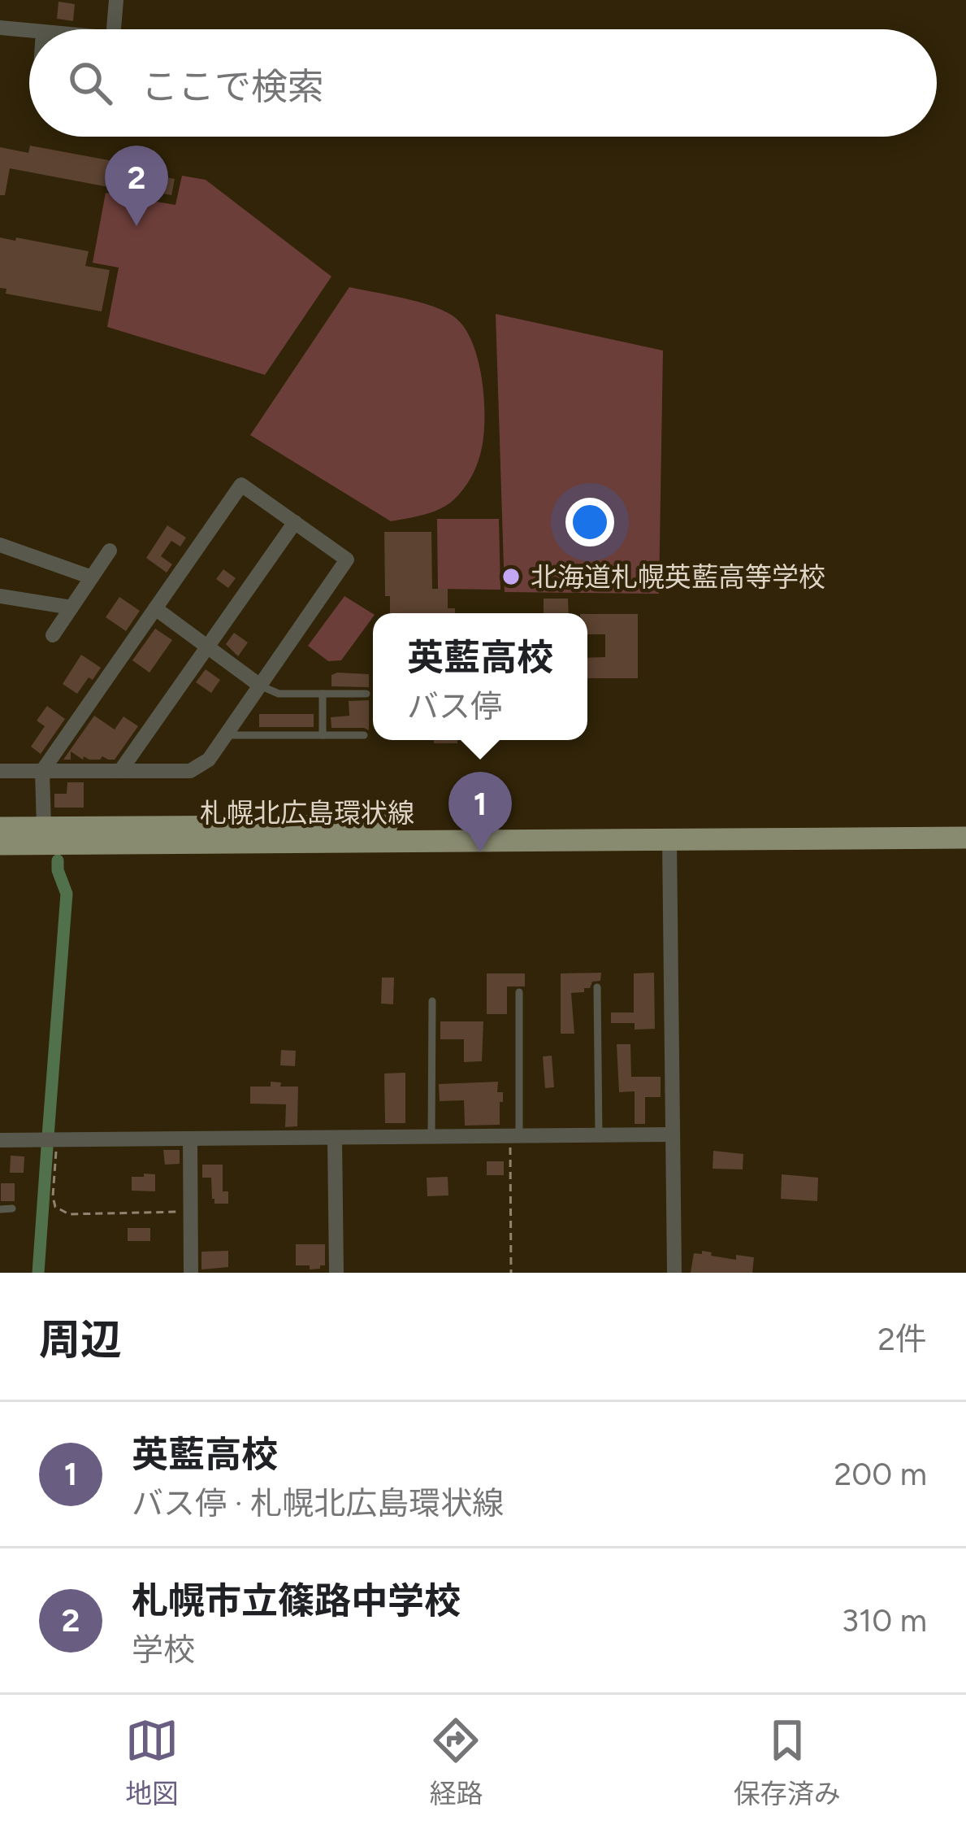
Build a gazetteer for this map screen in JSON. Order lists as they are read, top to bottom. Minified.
{"streets":{"main road":["札幌北広島環状線"]},"places":["北海道札幌英藍高等学校"],"page":{"search":"ここで検索","pins":["2","1"],"popup":["英藍高校","バス停"],"heading":["周辺","2件"],"list":[{"mark":"1","name":"英藍高校","note":"バス停 · 札幌北広島環状線","value":"200 m"},{"mark":"2","name":"札幌市立篠路中学校","note":"学校","value":"310 m"}],"nav":["地図","経路","保存済み"]}}
